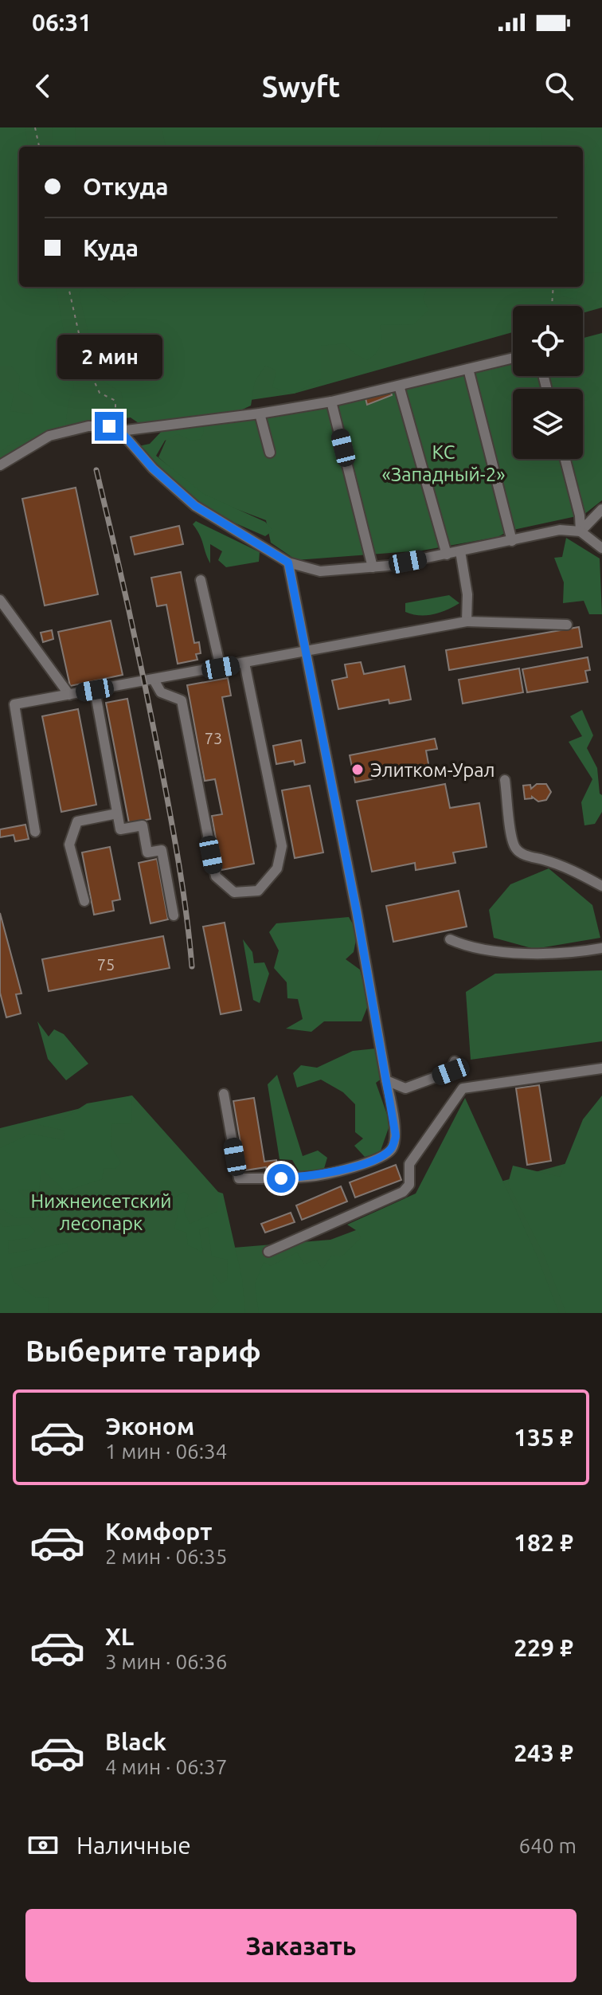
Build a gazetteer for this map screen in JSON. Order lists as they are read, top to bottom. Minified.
{"parks":["КС «Западный-2»","Нижнеисетский лесопарк"],"places":["Элитком-Урал"],"house_numbers":["73","75"],"page":{"status":"06:31","header":"Swyft","banner":["Откуда","Куда"],"bubble":"2 мин","heading":"Выберите тариф","list":[{"name":"Эконом","note":"1 мин · 06:34","value":"135 ₽"},{"name":"Комфорт","note":"2 мин · 06:35","value":"182 ₽"},{"name":"XL","note":"3 мин · 06:36","value":"229 ₽"},{"name":"Black","note":"4 мин · 06:37","value":"243 ₽"}],"pay":["Наличные","640 m"],"buttons":"Заказать"}}
